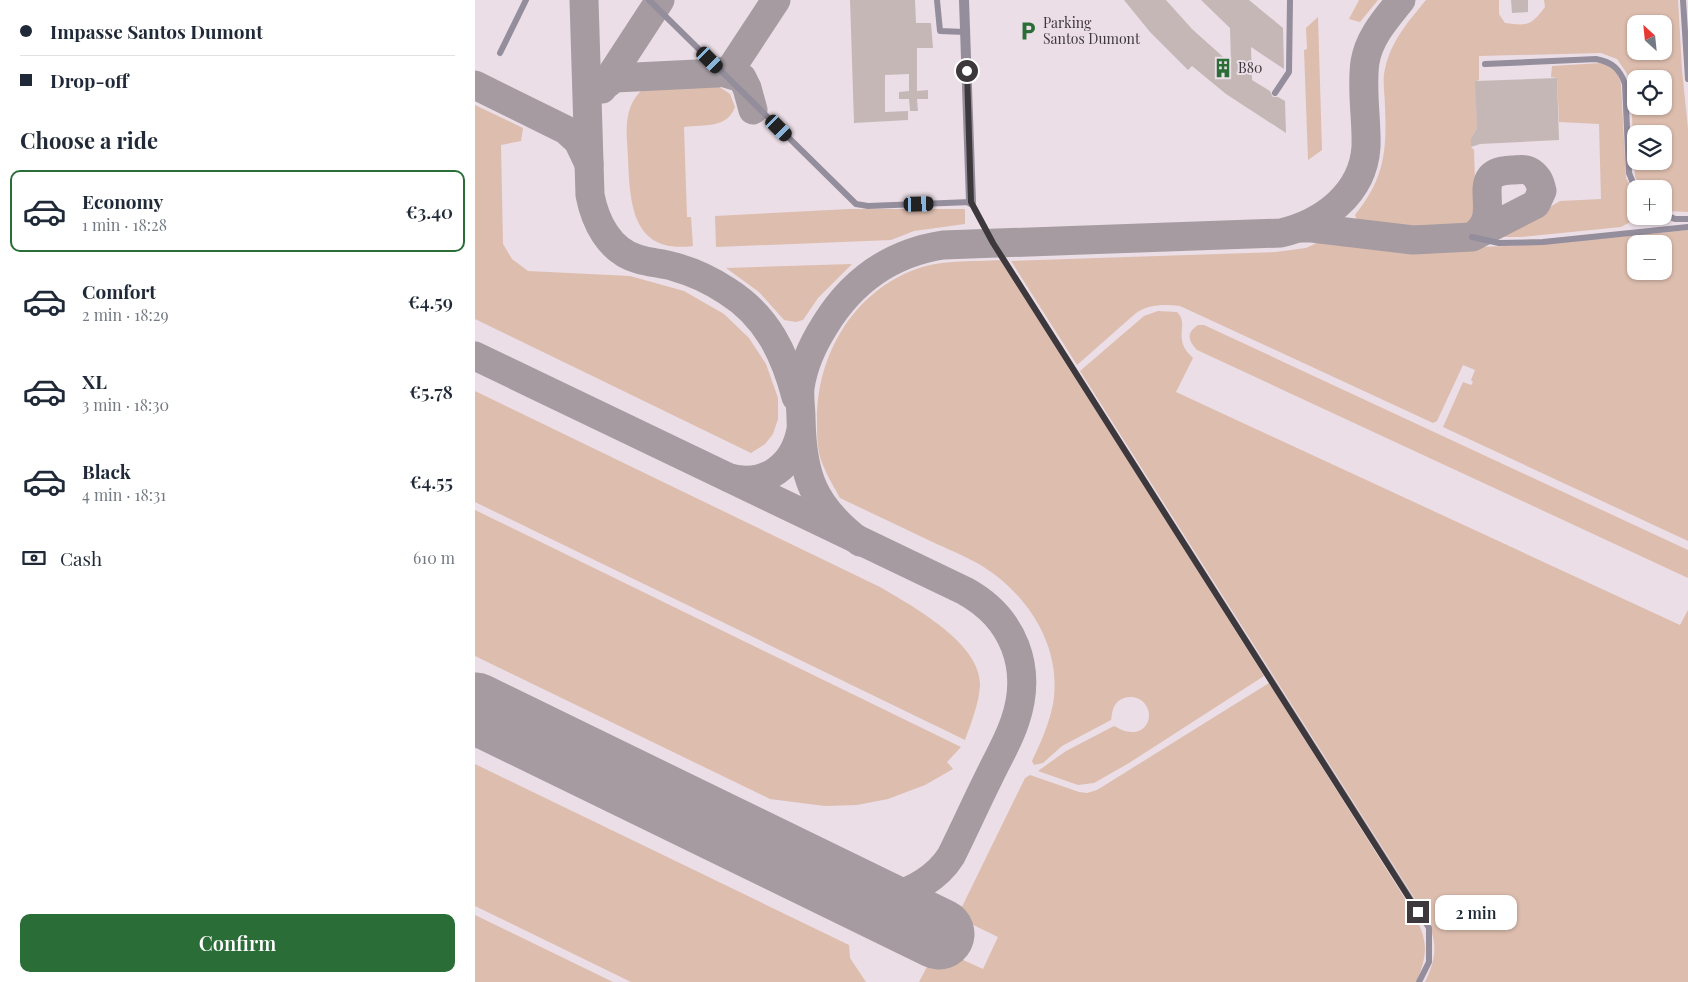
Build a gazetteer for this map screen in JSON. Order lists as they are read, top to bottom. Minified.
{"places":{"parking":["Parking Santos Dumont"],"building":["B80"]},"north":"top left","page":{"banner":["Impasse Santos Dumont","Drop-off"],"map_buttons":["+","−"],"heading":"Choose a ride","list":[{"name":"Economy","note":"1 min · 18:28","value":"€3.40"},{"name":"Comfort","note":"2 min · 18:29","value":"€4.59"},{"name":"XL","note":"3 min · 18:30","value":"€5.78"},{"name":"Black","note":"4 min · 18:31","value":"€4.55"}],"pay":["Cash","610 m"],"bubble":"2 min","buttons":"Confirm"}}
